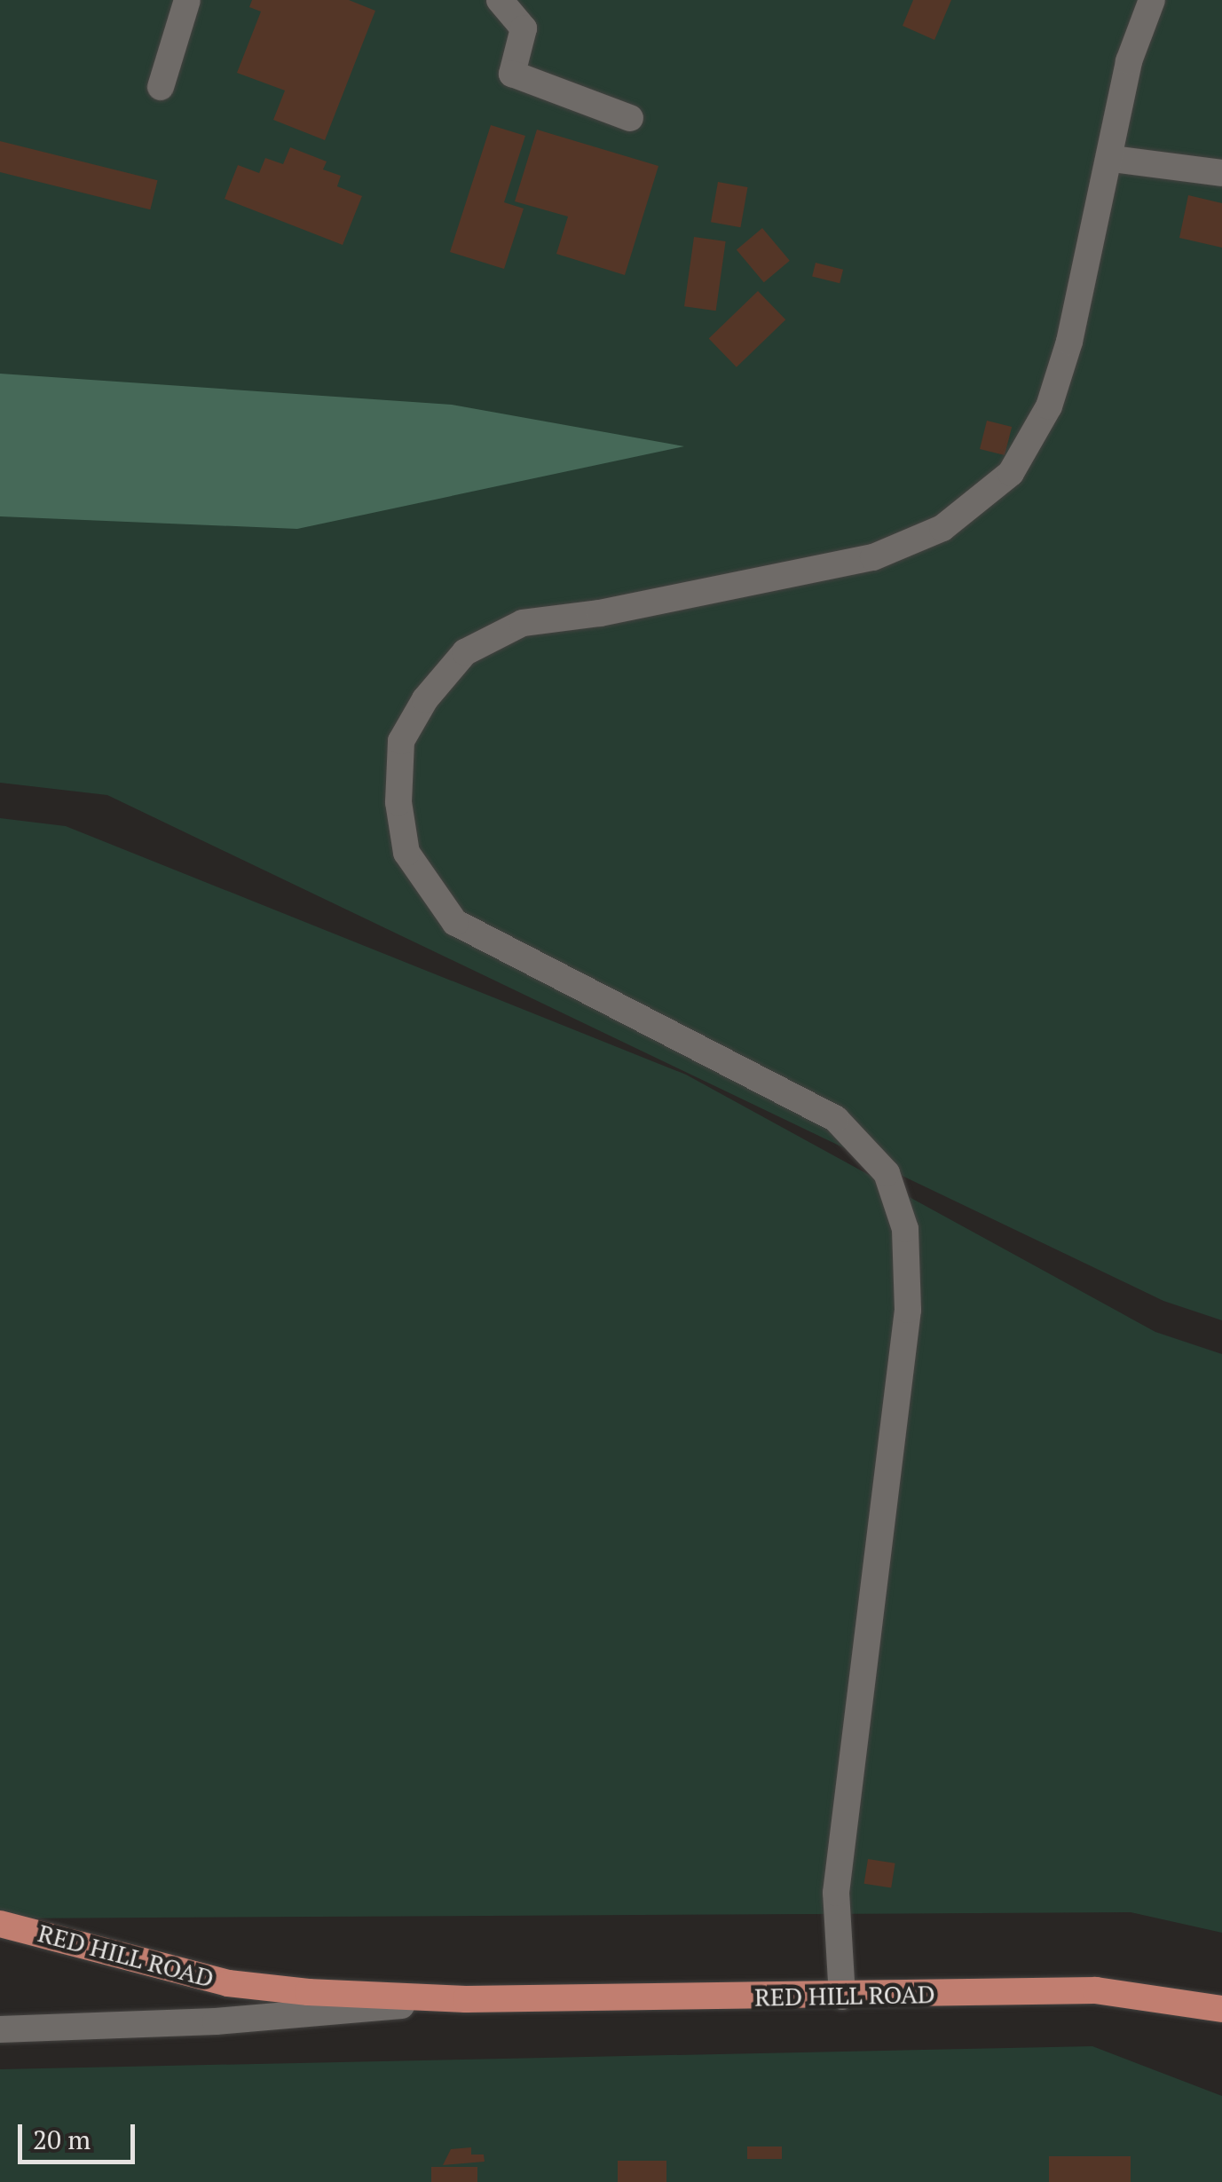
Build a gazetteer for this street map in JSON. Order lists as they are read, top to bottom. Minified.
{"streets":{"main road":["RED HILL ROAD"]},"scale_bar":"20 m"}
